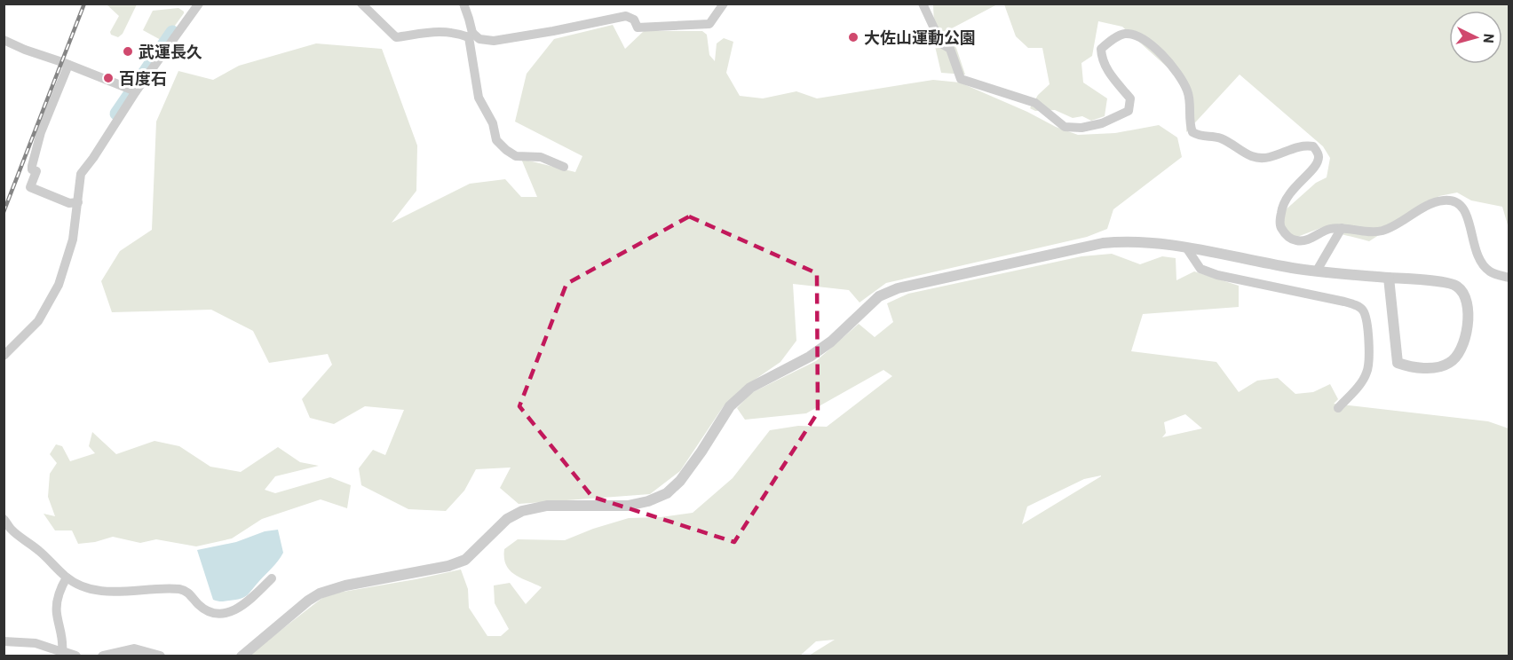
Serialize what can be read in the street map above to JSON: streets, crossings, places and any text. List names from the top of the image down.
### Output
{
  "places": ["大佐山運動公園", "武運長久", "百度石"],
  "north": "right"
}
